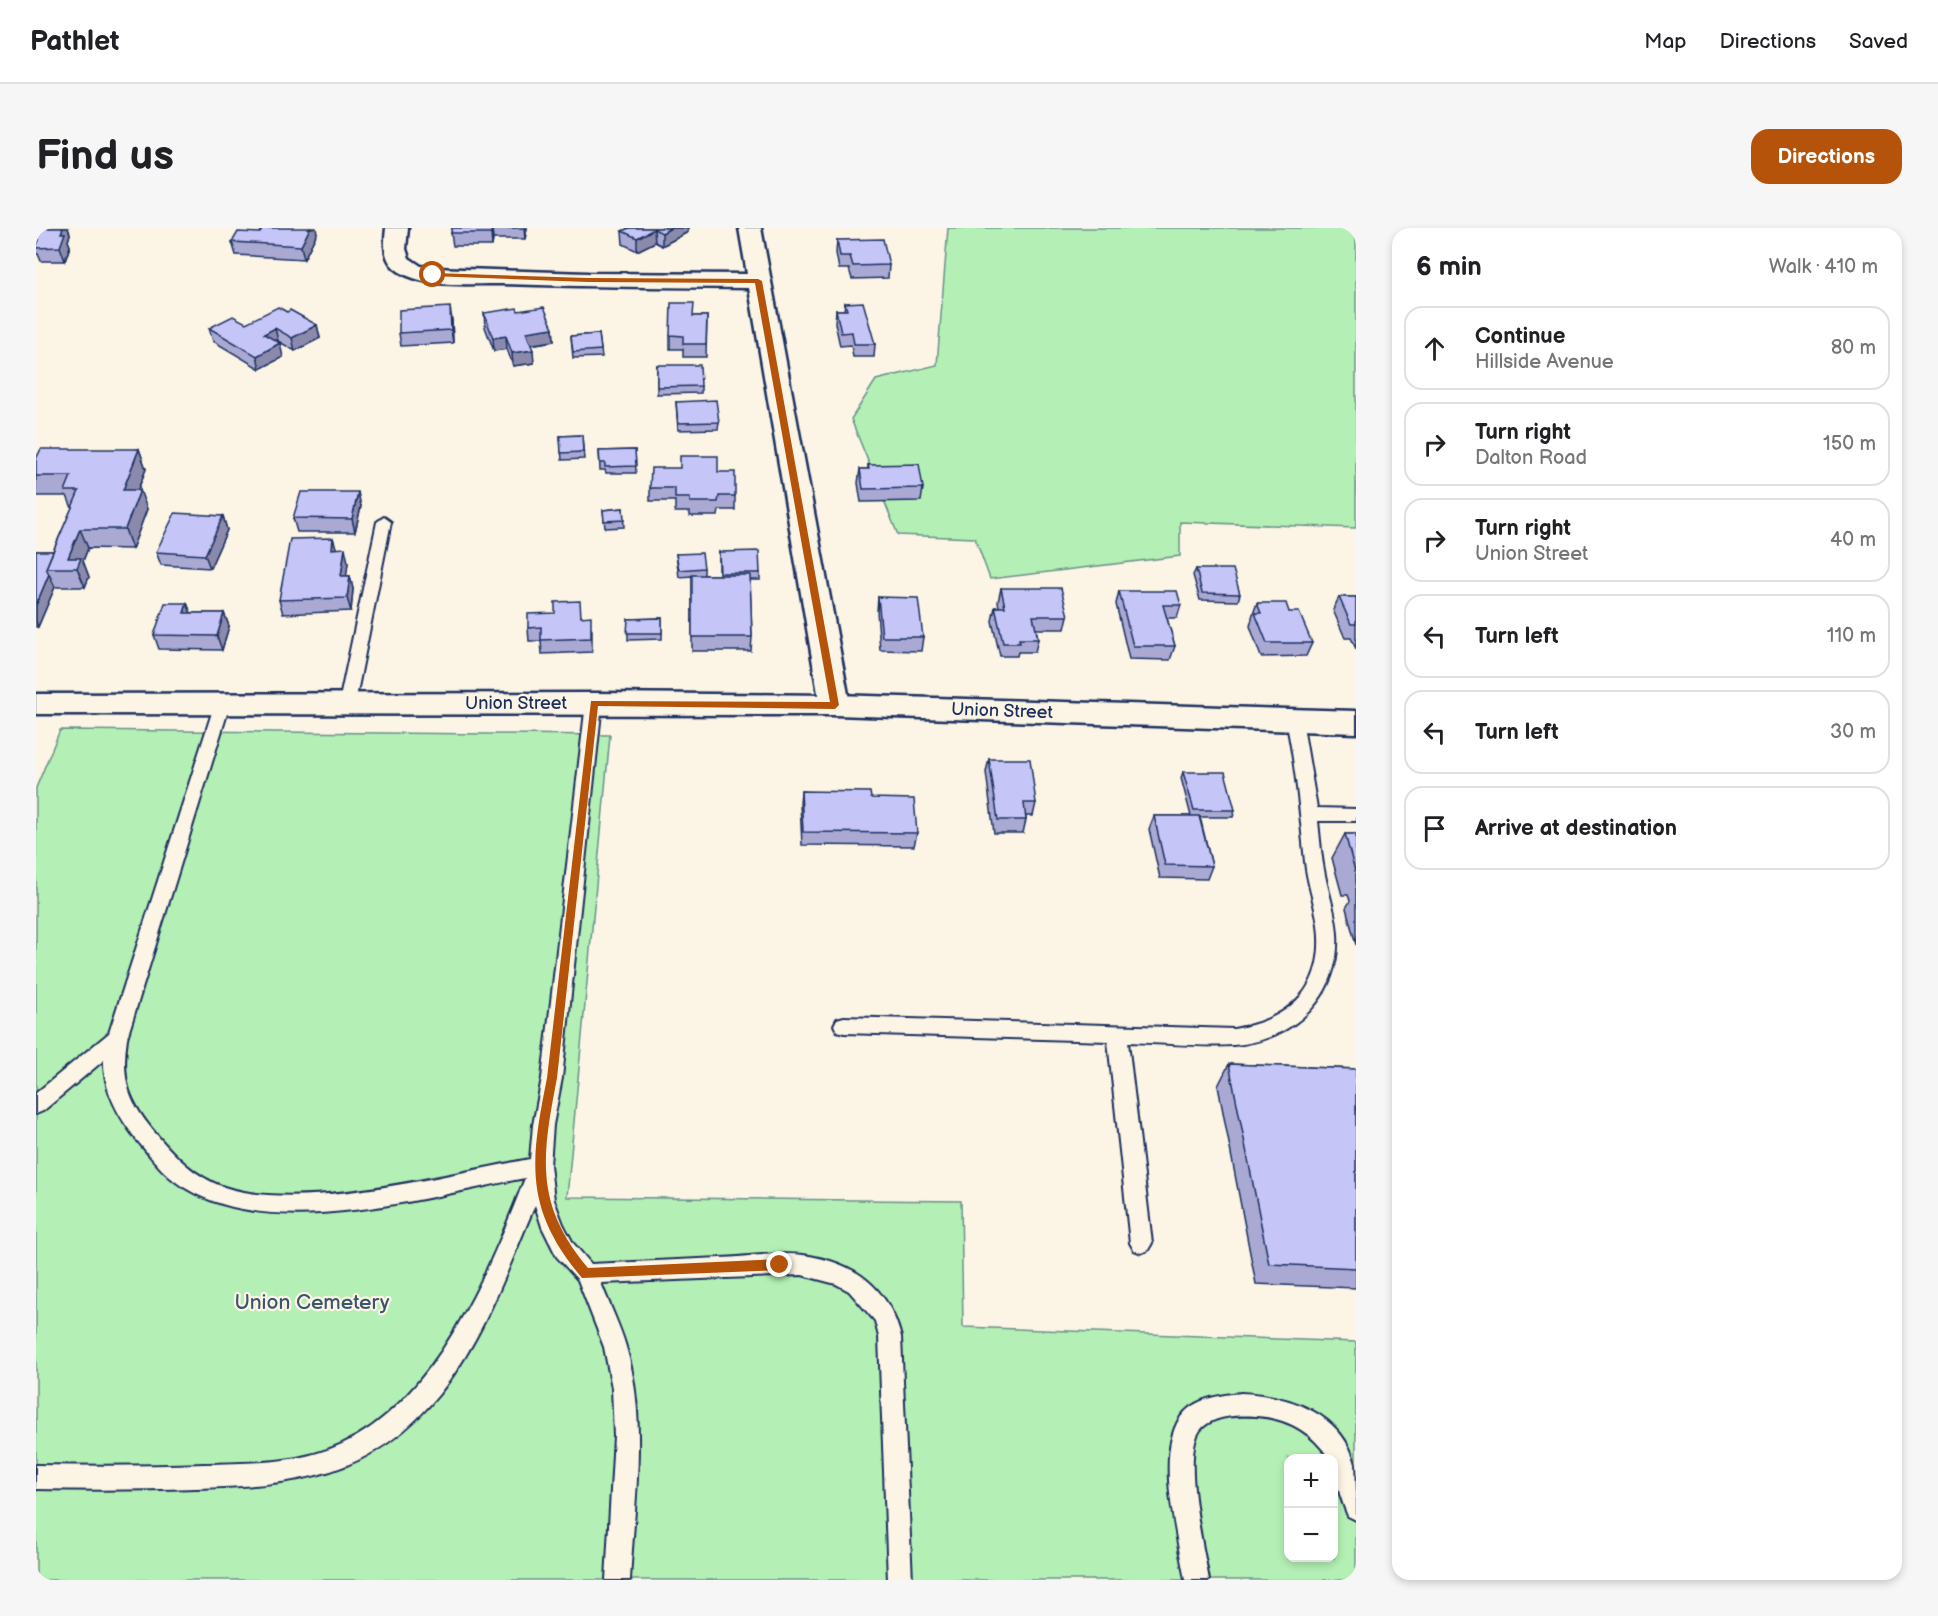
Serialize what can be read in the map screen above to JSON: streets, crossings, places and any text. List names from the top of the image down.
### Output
{
  "streets": {
    "street": ["Union Street"]
  },
  "parks": ["Union Cemetery"],
  "page": {
    "header": "Pathlet",
    "nav": ["Map", "Directions", "Saved"],
    "buttons": "Directions",
    "title": "Find us",
    "heading": ["6 min", "Walk · 410 m"],
    "list": [
      ["Continue", "Hillside Avenue", "80 m"],
      ["Turn right", "Dalton Road", "150 m"],
      ["Turn right", "Union Street", "40 m"],
      ["Turn left", "110 m"],
      ["Turn left", "30 m"],
      "Arrive at destination"
    ],
    "map_buttons": ["+", "−"]
  }
}
